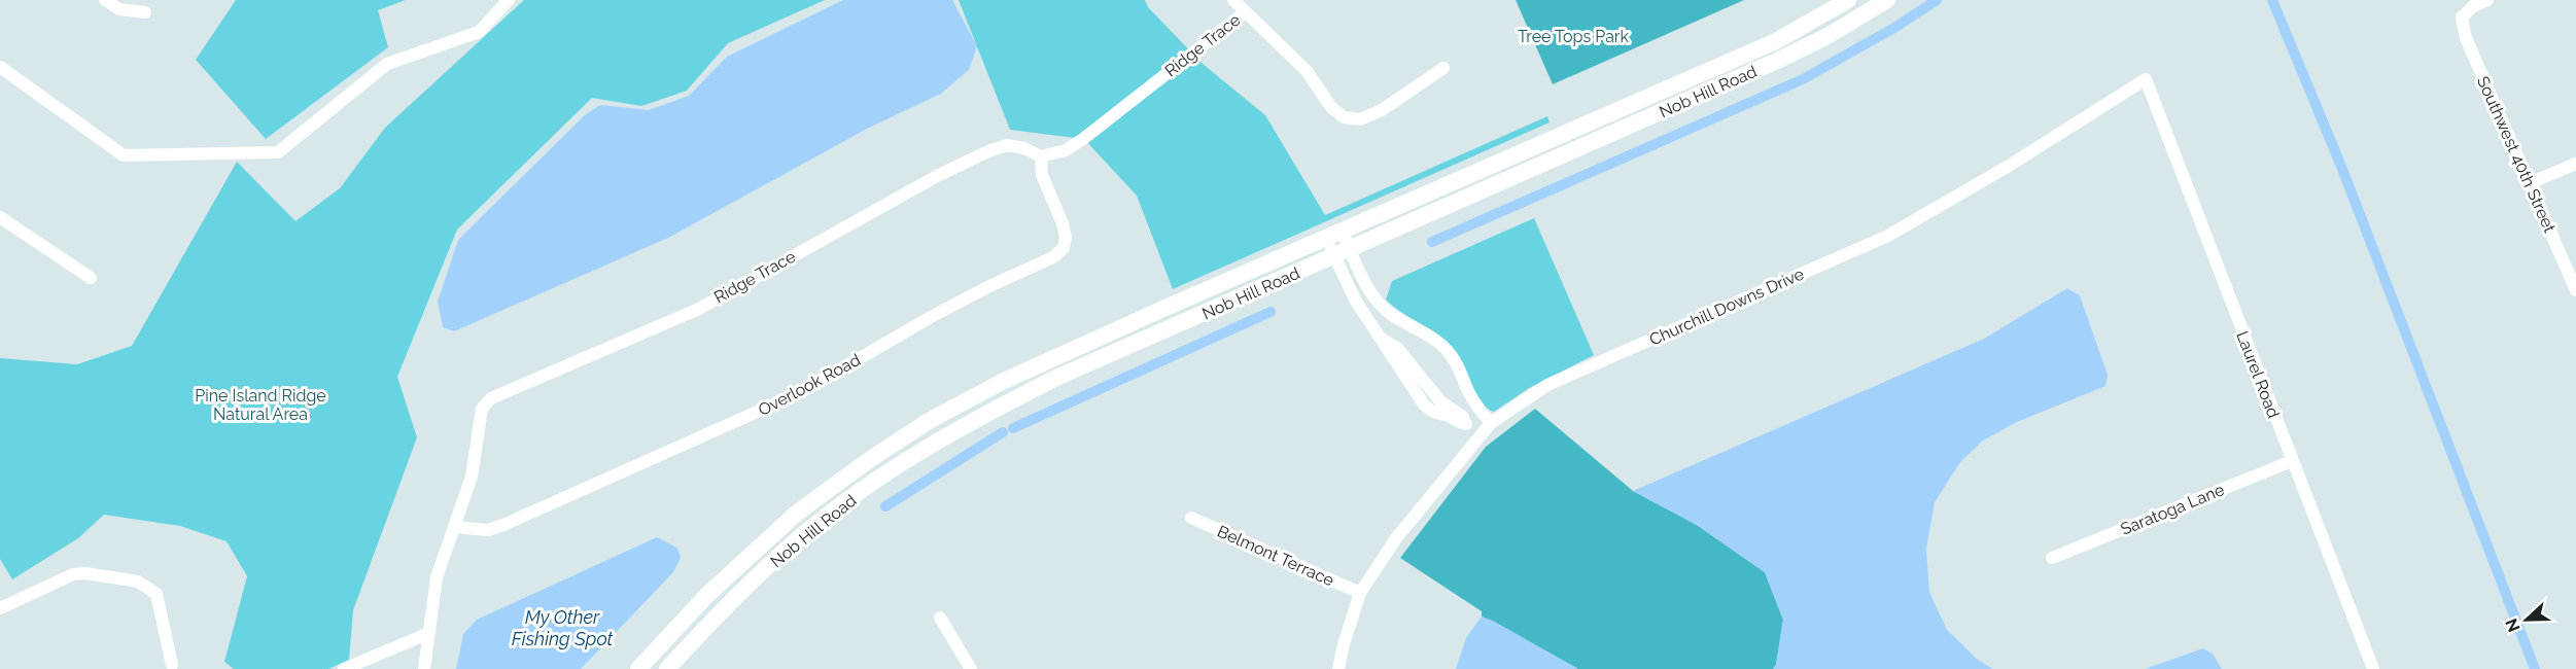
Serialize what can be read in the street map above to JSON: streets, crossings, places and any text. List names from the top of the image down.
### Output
{
  "streets": {
    "main road": ["Nob Hill Road"],
    "street": [
      "Ridge Trace",
      "Southwest 40th Street",
      "Churchill Downs Drive",
      "Laurel Road",
      "Overlook Road",
      "Saratoga Lane",
      "Belmont Terrace"
    ]
  },
  "crossings": [
    ["Ridge Trace", "Overlook Road"],
    ["Churchill Downs Drive", "Laurel Road"],
    ["Churchill Downs Drive", "Belmont Terrace"],
    ["Laurel Road", "Saratoga Lane"]
  ],
  "water": ["My Other Fishing Spot"],
  "parks": ["Tree Tops Park", "Pine Island Ridge Natural Area"],
  "north": "left"
}
